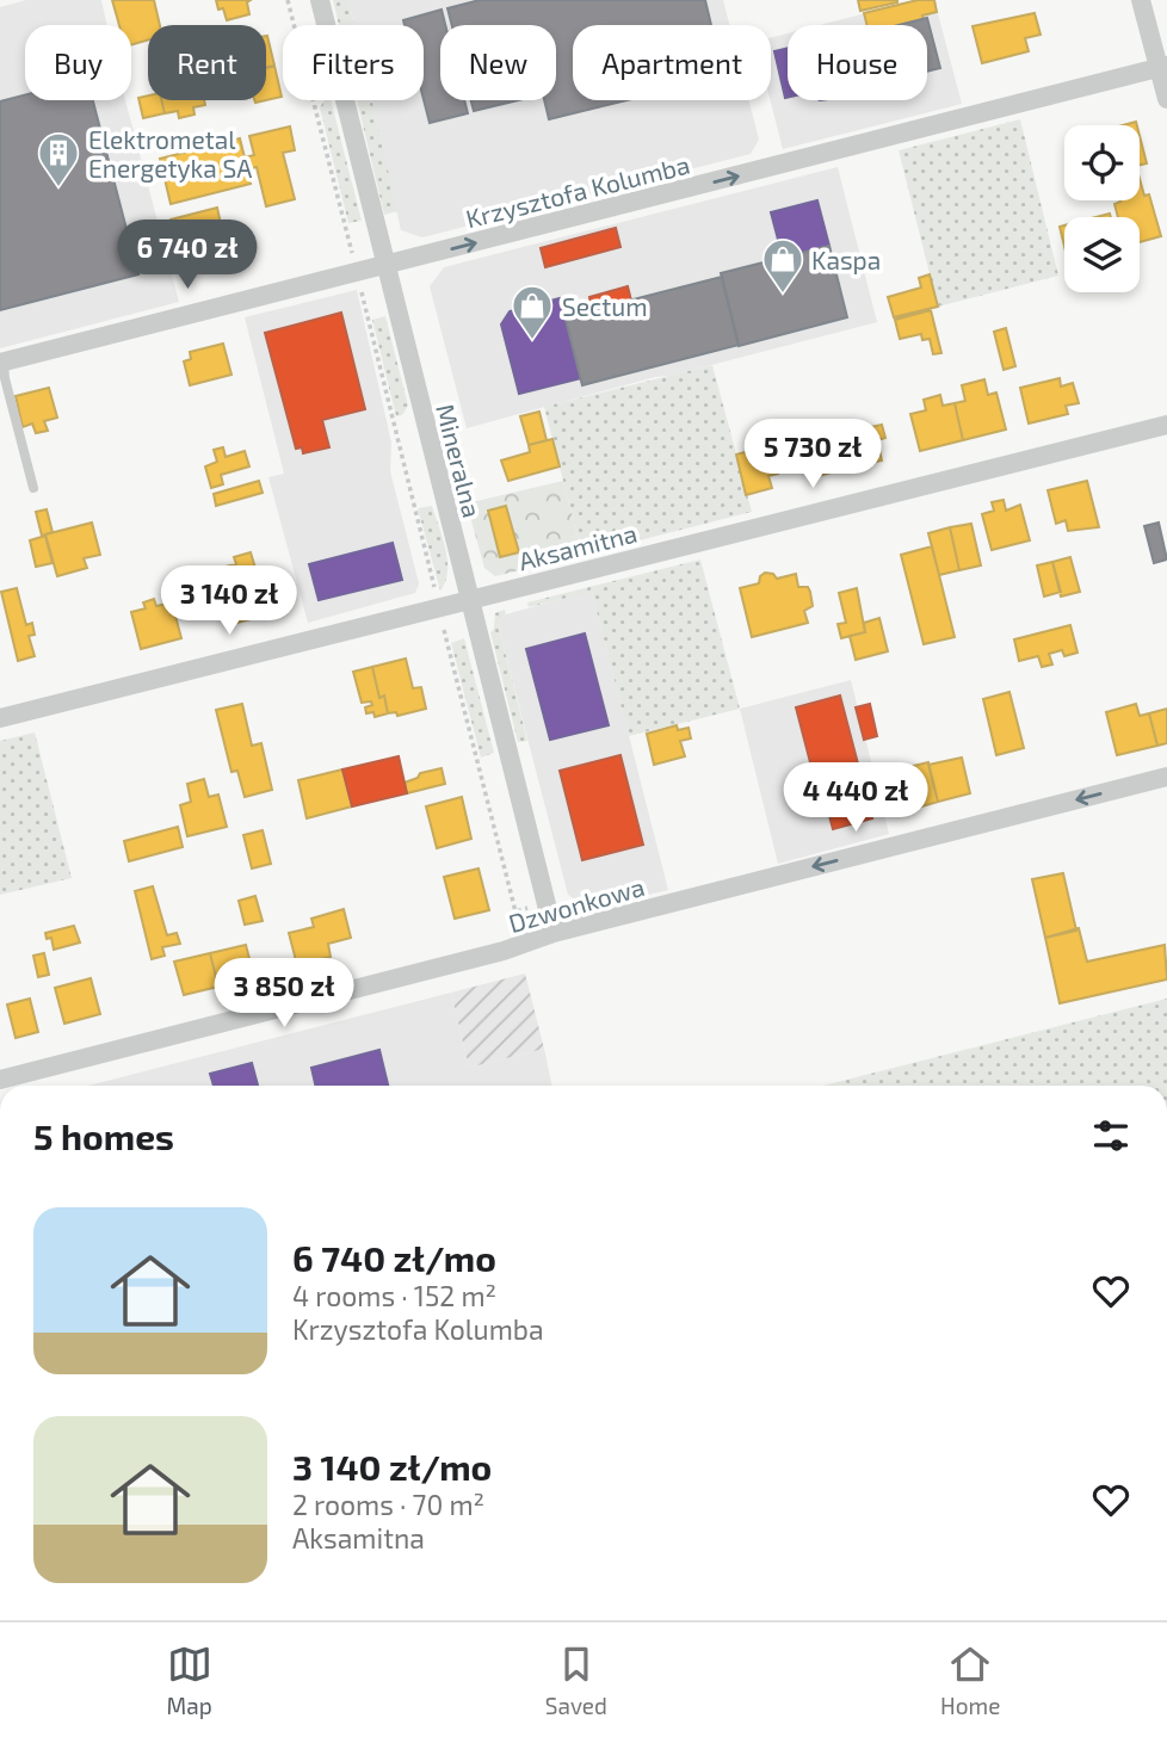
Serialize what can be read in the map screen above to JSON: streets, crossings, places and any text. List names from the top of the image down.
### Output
{
  "streets": {
    "street": [
      "Krzysztofa Kolumba",
      "Mineralna",
      "Aksamitna",
      "Dzwonkowa"
    ]
  },
  "crossings": [
    ["Krzysztofa Kolumba", "Mineralna"],
    ["Mineralna", "Aksamitna"],
    ["Mineralna", "Dzwonkowa"]
  ],
  "one_way": ["Krzysztofa Kolumba", "Dzwonkowa"],
  "places": {
    "building": ["Elektrometal Energetyka SA"],
    "shop": ["Kaspa", "Sectum"]
  },
  "page": {
    "chip": [
      "Buy",
      "Rent",
      "Filters",
      "New",
      "Apartment",
      "House"
    ],
    "price": [
      "6 740 zł",
      "5 730 zł",
      "3 140 zł",
      "4 440 zł",
      "3 850 zł"
    ],
    "heading": "5 homes",
    "list": [
      {
        "name": "6 740 zł/mo",
        "note": "4 rooms · 152 m² · Krzysztofa Kolumba"
      },
      {
        "name": "3 140 zł/mo",
        "note": "2 rooms · 70 m² · Aksamitna"
      }
    ],
    "tabs": ["Map", "Saved", "Home"]
  }
}
